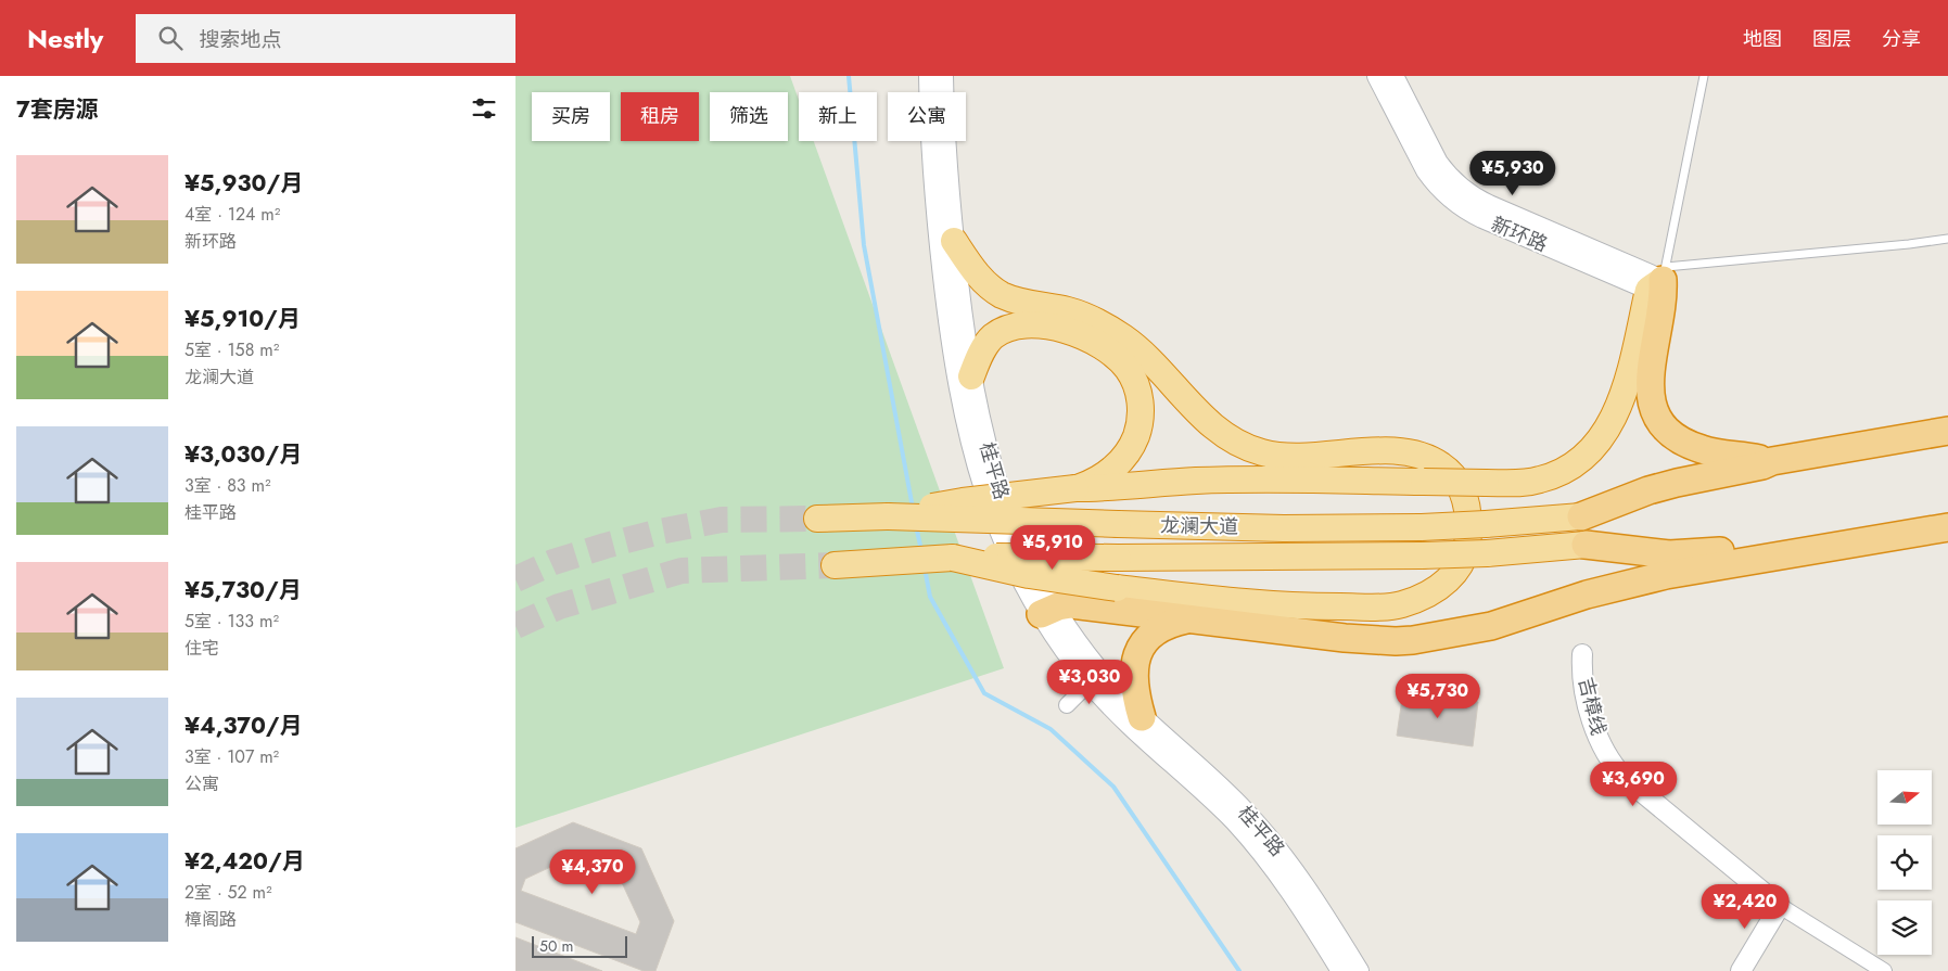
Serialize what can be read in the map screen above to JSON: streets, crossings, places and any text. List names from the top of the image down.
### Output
{
  "streets": {
    "highway": ["龙澜大道"],
    "street": ["新环路", "桂平路", "吉樟线"]
  },
  "scale_bar": "50 m",
  "north": "right",
  "page": {
    "header": "Nestly",
    "search": "搜索地点",
    "nav": ["地图", "图层", "分享"],
    "heading": "7套房源",
    "chip": [
      "买房",
      "租房",
      "筛选",
      "新上",
      "公寓"
    ],
    "list": [
      {
        "name": "¥5,930/月",
        "note": "4室 · 124 m² · 新环路"
      },
      {
        "name": "¥5,910/月",
        "note": "5室 · 158 m² · 龙澜大道"
      },
      {
        "name": "¥3,030/月",
        "note": "3室 · 83 m² · 桂平路"
      },
      {
        "name": "¥5,730/月",
        "note": "5室 · 133 m² · 住宅"
      },
      {
        "name": "¥4,370/月",
        "note": "3室 · 107 m² · 公寓"
      },
      {
        "name": "¥2,420/月",
        "note": "2室 · 52 m² · 樟阁路"
      }
    ],
    "price": [
      "¥5,930",
      "¥5,910",
      "¥3,030",
      "¥5,730",
      "¥3,690",
      "¥4,370",
      "¥2,420"
    ],
    "scale": "50 m"
  }
}
